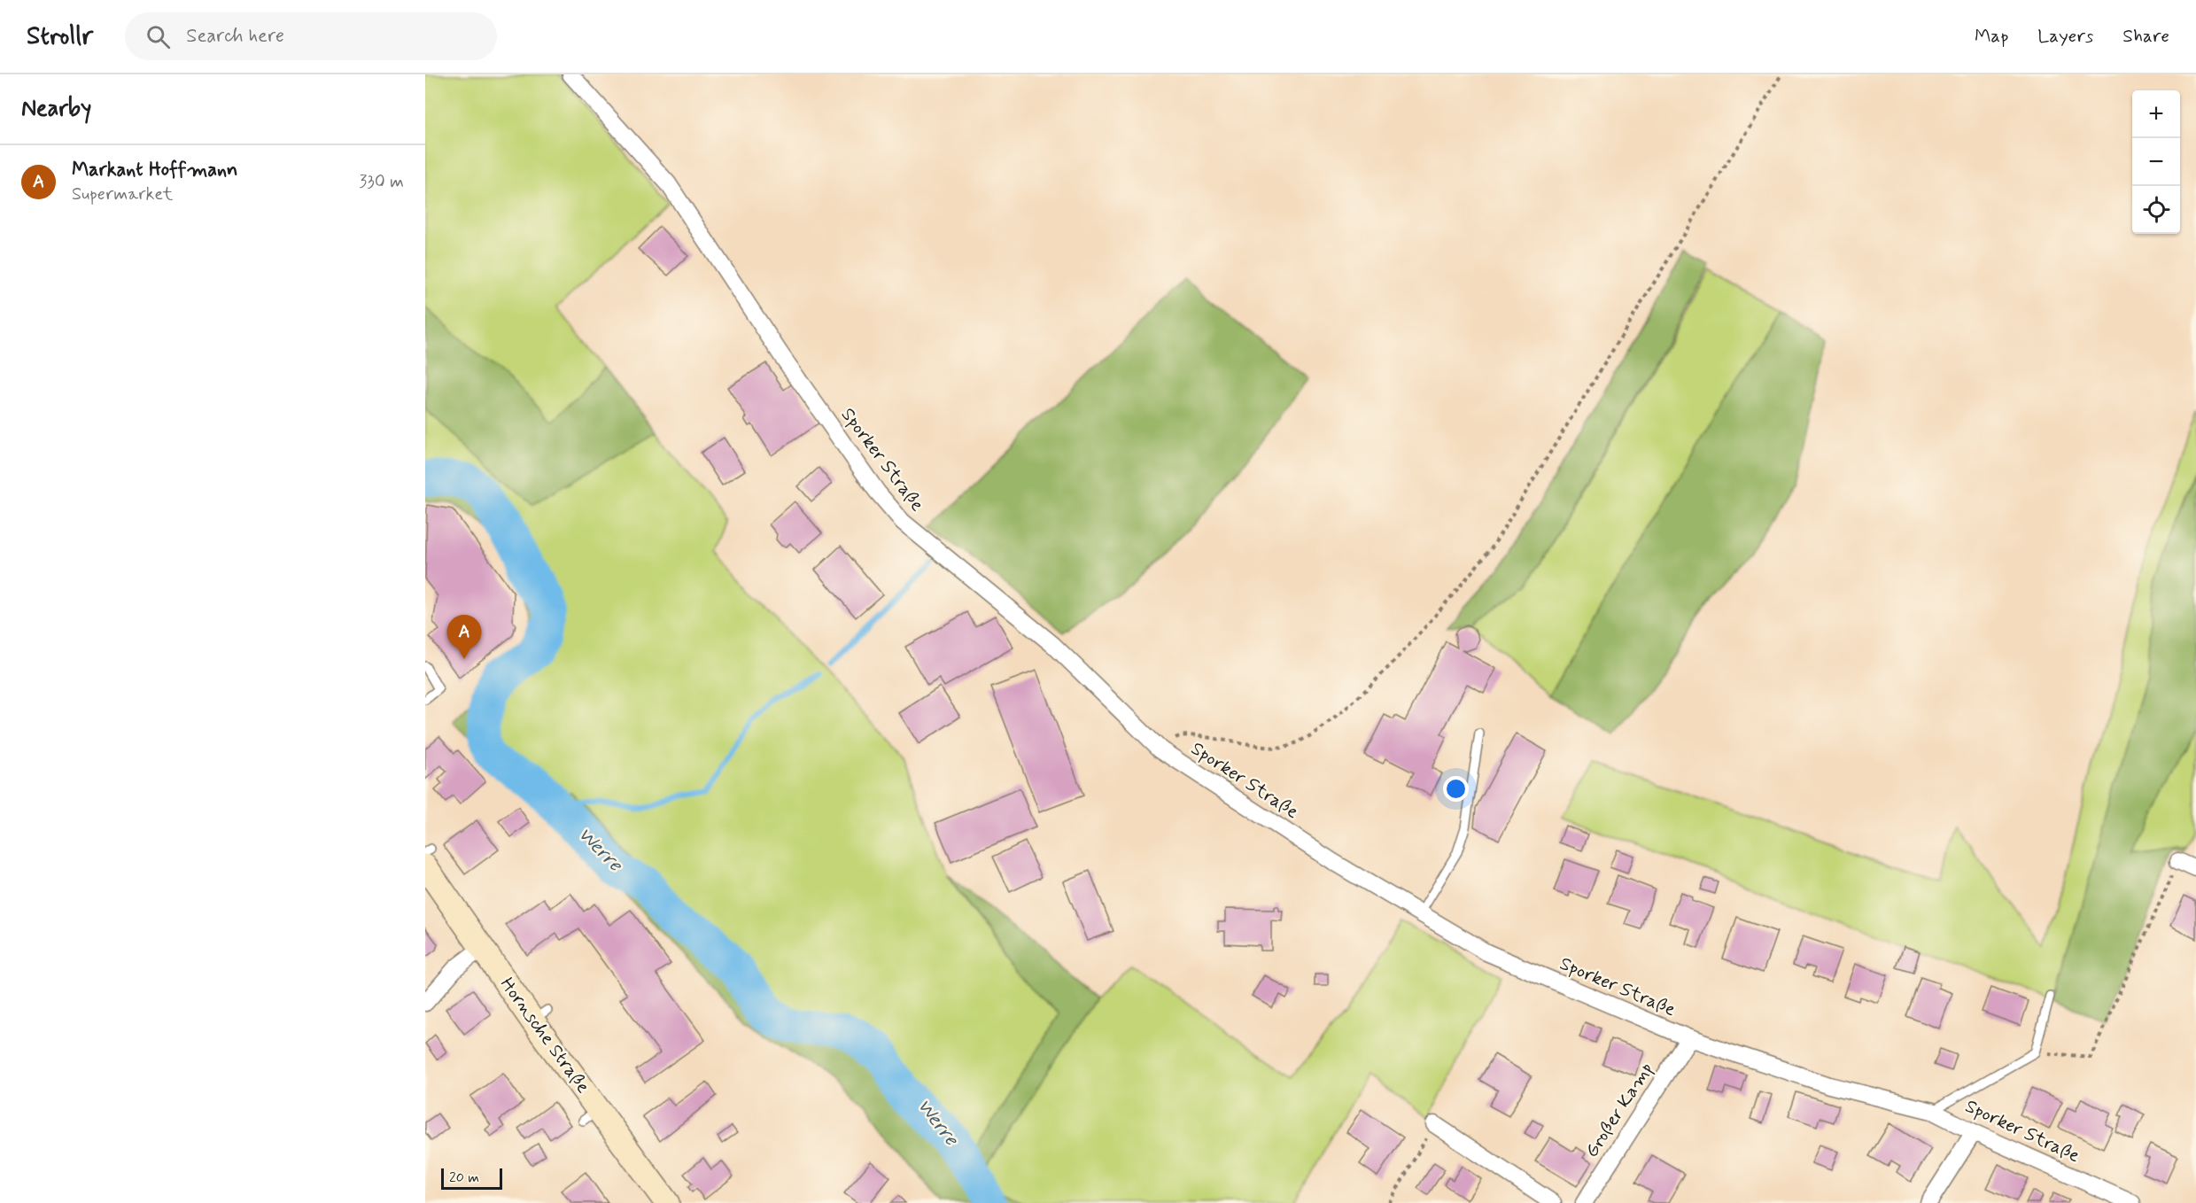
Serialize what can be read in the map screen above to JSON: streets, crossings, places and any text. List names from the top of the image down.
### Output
{
  "streets": {
    "main road": ["Hornsche Straße"],
    "street": ["Sporker Straße", "Großer Kamp"]
  },
  "crossings": [
    ["Sporker Straße", "Großer Kamp"]
  ],
  "water": ["Werre"],
  "scale_bar": "20 m",
  "page": {
    "header": "Strollr",
    "search": "Search here",
    "nav": ["Map", "Layers", "Share"],
    "heading": "Nearby",
    "map_buttons": ["+", "−"],
    "list": [
      {
        "mark": "A",
        "name": "Markant Hoffmann",
        "note": "Supermarket",
        "value": "330 m"
      }
    ],
    "pins": "A",
    "scale": "20 m"
  }
}
